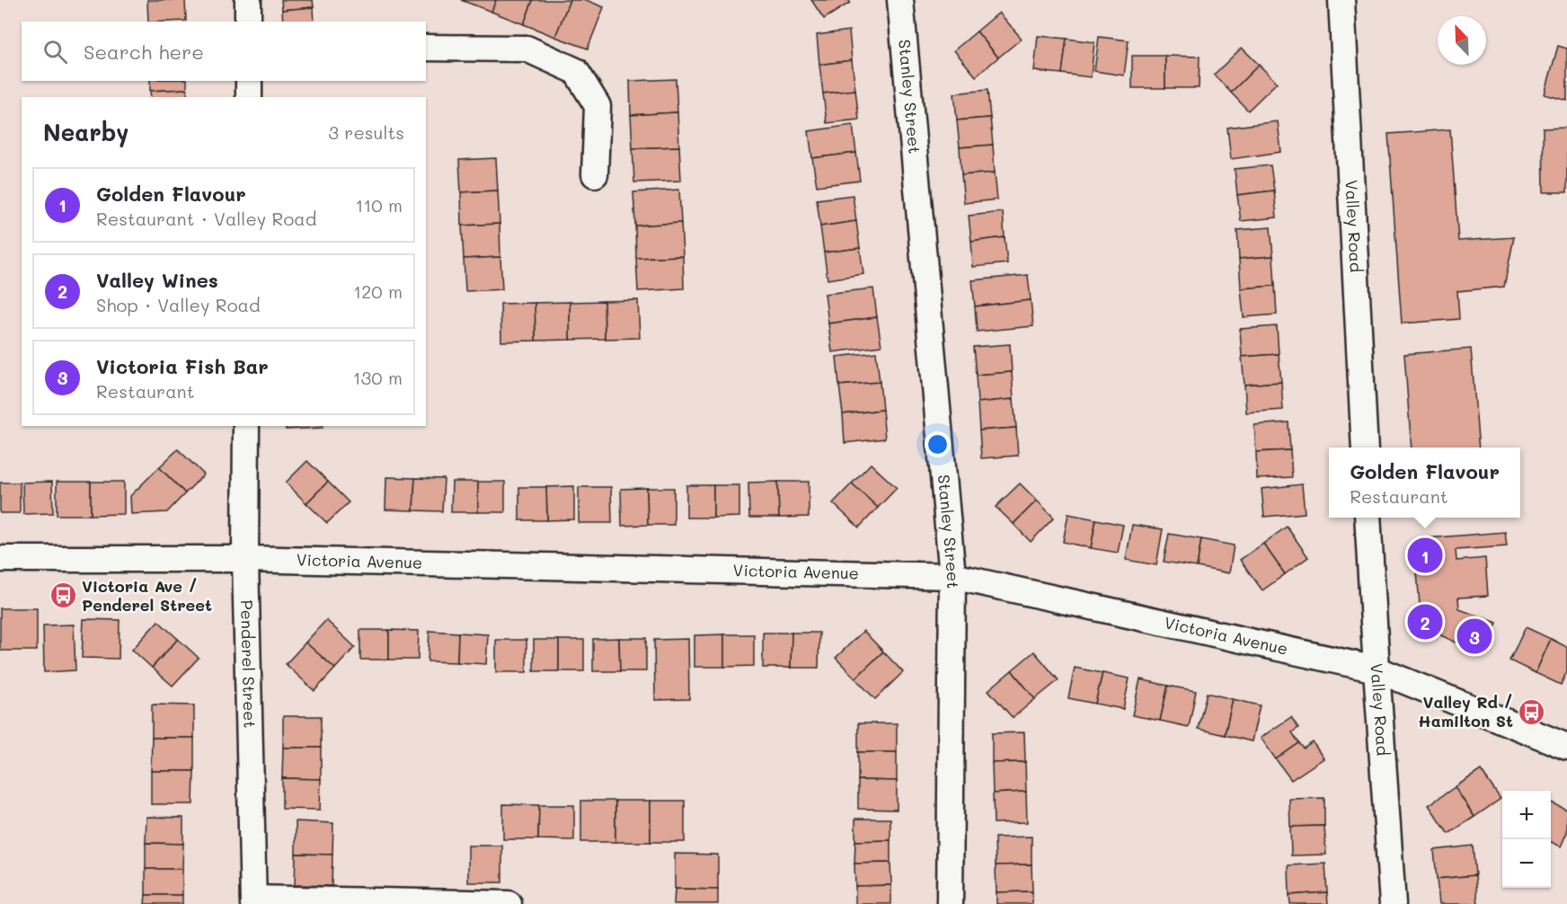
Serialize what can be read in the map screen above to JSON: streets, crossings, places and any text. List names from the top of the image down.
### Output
{
  "streets": {
    "street": [
      "Stanley Street",
      "Valley Road",
      "Victoria Avenue",
      "Penderel Street"
    ]
  },
  "crossings": [
    ["Stanley Street", "Victoria Avenue"],
    ["Valley Road", "Victoria Avenue"],
    ["Victoria Avenue", "Penderel Street"]
  ],
  "places": {
    "bus stop": ["Victoria Ave / Penderel Street", "Valley Rd / Hamilton St"]
  },
  "north": "top left",
  "page": {
    "search": "Search here",
    "heading": ["Nearby", "3 results"],
    "list": [
      {
        "mark": "1",
        "name": "Golden Flavour",
        "note": "Restaurant · Valley Road",
        "value": "110 m"
      },
      {
        "mark": "2",
        "name": "Valley Wines",
        "note": "Shop · Valley Road",
        "value": "120 m"
      },
      {
        "mark": "3",
        "name": "Victoria Fish Bar",
        "note": "Restaurant",
        "value": "130 m"
      }
    ],
    "popup": ["Golden Flavour", "Restaurant"],
    "pins": ["1", "2", "3"],
    "map_buttons": ["+", "−"]
  }
}
